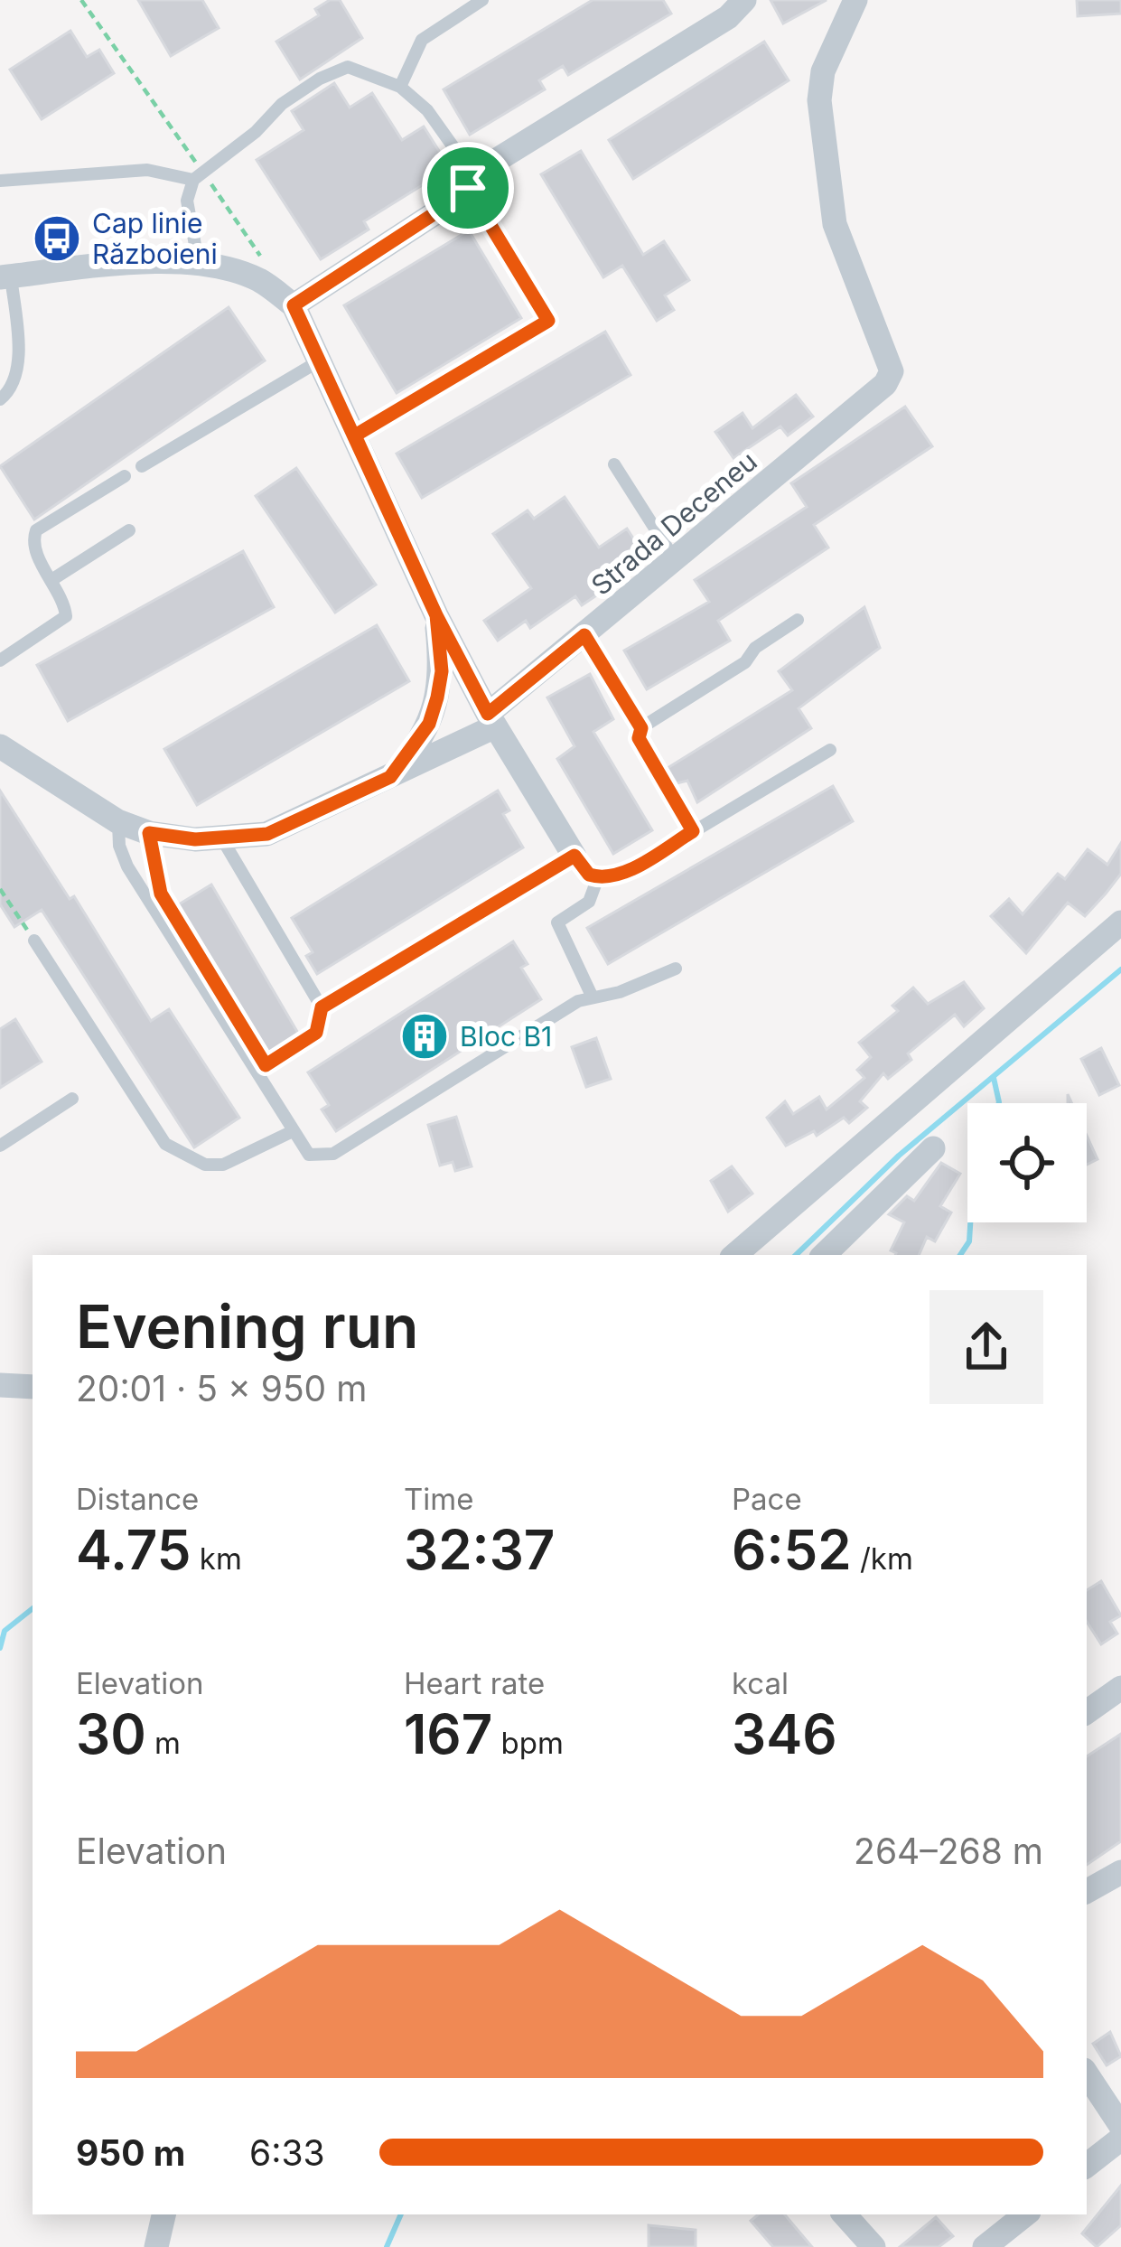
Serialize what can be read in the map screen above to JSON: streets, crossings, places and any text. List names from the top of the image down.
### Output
{
  "streets": {
    "street": ["Strada Deceneu"]
  },
  "places": {
    "bus stop": ["Cap linie Războieni"],
    "building": ["Bloc B1"]
  },
  "page": {
    "heading": ["Evening run", "20:01 · 5 × 950 m"],
    "stats": [
      ["Distance", "4.75 km"],
      ["Time", "32:37"],
      ["Pace", "6:52 /km"],
      ["Elevation", "30 m"],
      ["Heart rate", "167 bpm"],
      ["kcal", "346"]
    ],
    "chart": ["Elevation", "264–268 m"],
    "list": [
      {
        "name": "950 m",
        "note": "6:33"
      }
    ]
  }
}
